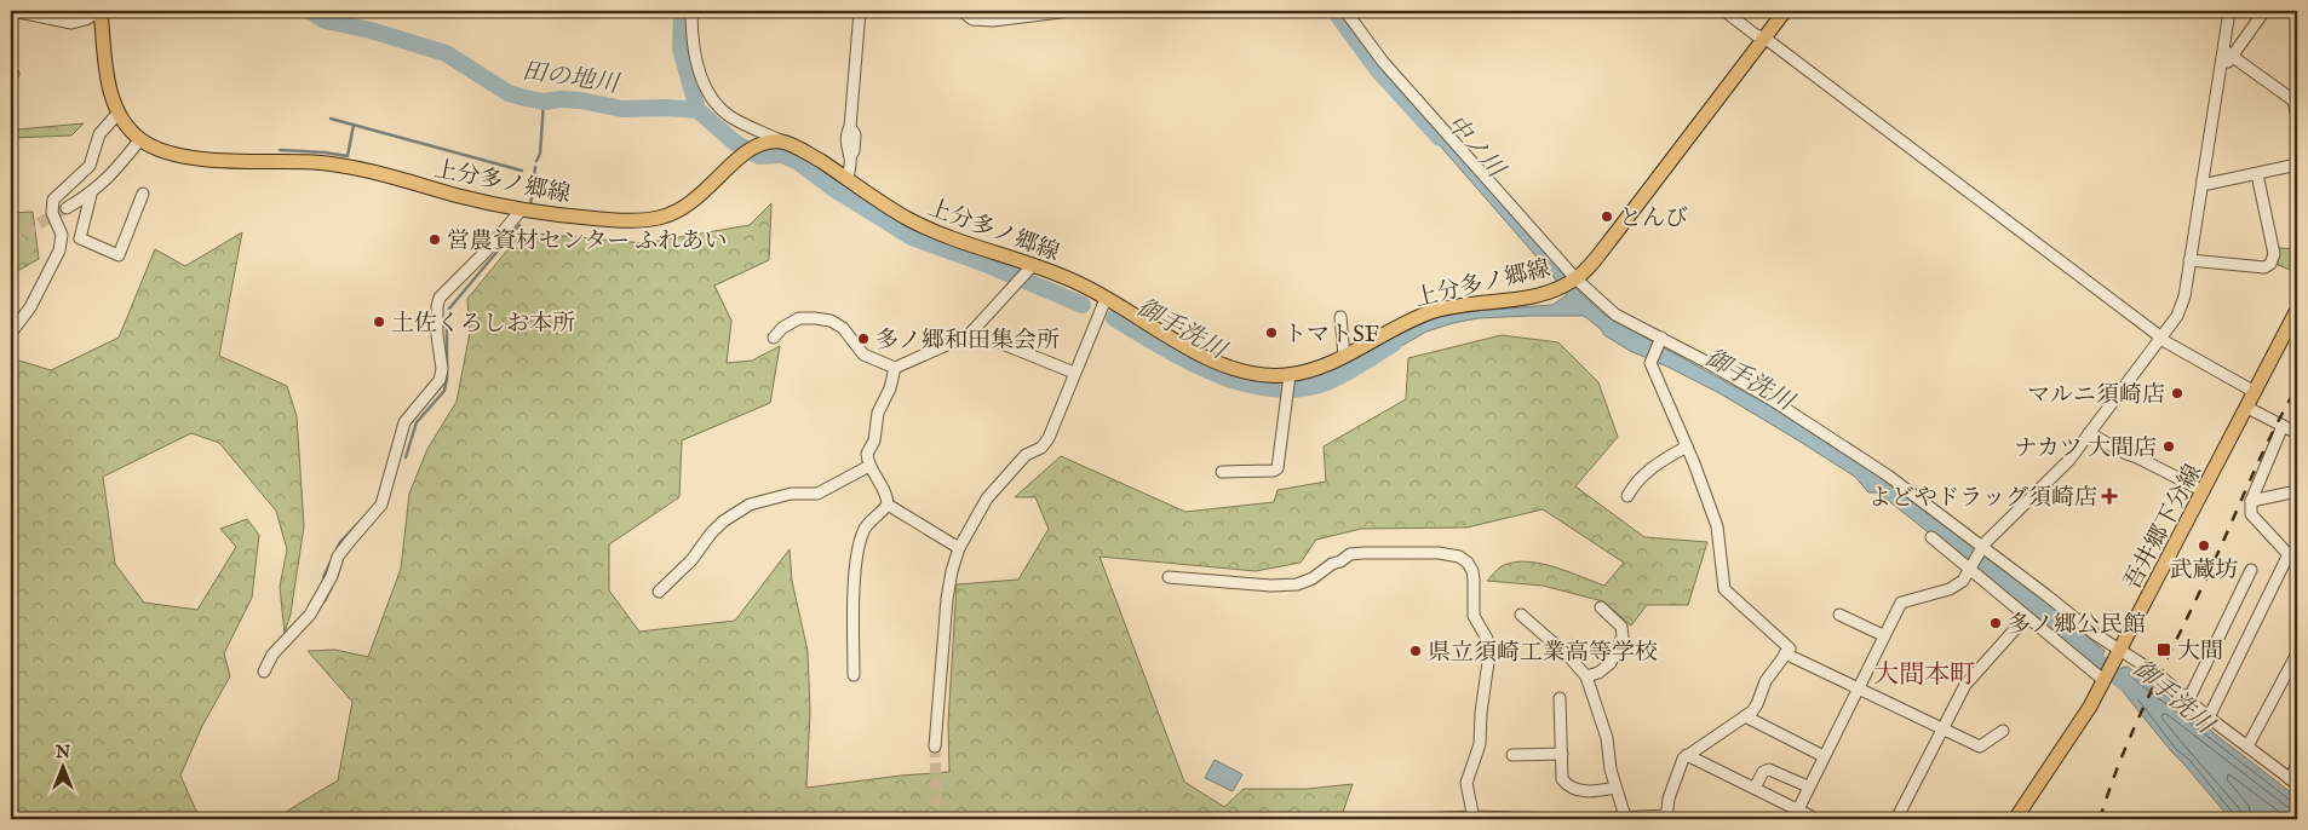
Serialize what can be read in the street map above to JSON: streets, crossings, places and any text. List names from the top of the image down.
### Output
{
  "streets": {
    "main road": ["上分多ノ郷線", "吾井郷下分線"]
  },
  "districts": ["大間本町"],
  "water": ["田の地川", "中ノ川", "御手洗川"],
  "places": {
    "other": [
      "とんび",
      "営農資材センター ふれあい",
      "土佐くろしお本所",
      "トマトSF",
      "多ノ郷和田集会所",
      "マルニ須崎店",
      "ナカツ 大間店",
      "武蔵坊",
      "多ノ郷公民館",
      "県立須崎工業高等学校"
    ],
    "health": ["よどやドラッグ須崎店"],
    "transit": ["大間"]
  },
  "north": "top"
}
